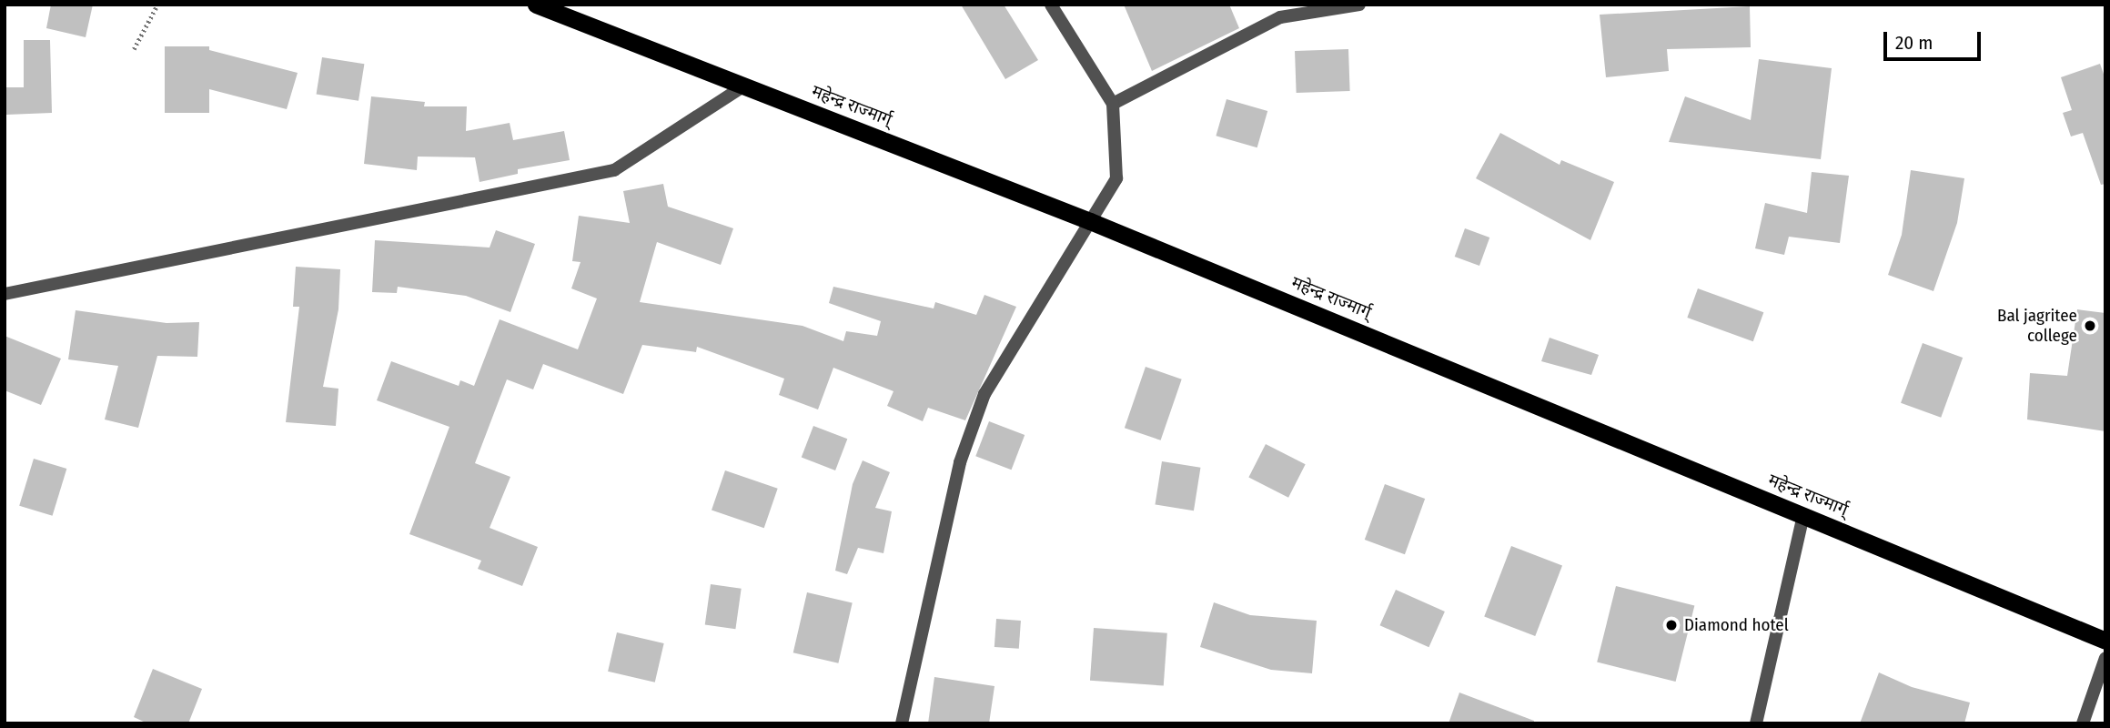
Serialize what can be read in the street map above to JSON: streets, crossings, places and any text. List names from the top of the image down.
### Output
{
  "streets": {
    "highway": ["महेन्द्र राज्मार्ग्"]
  },
  "places": ["Bal jagritee college", "Diamond hotel"],
  "scale_bar": "20 m"
}
